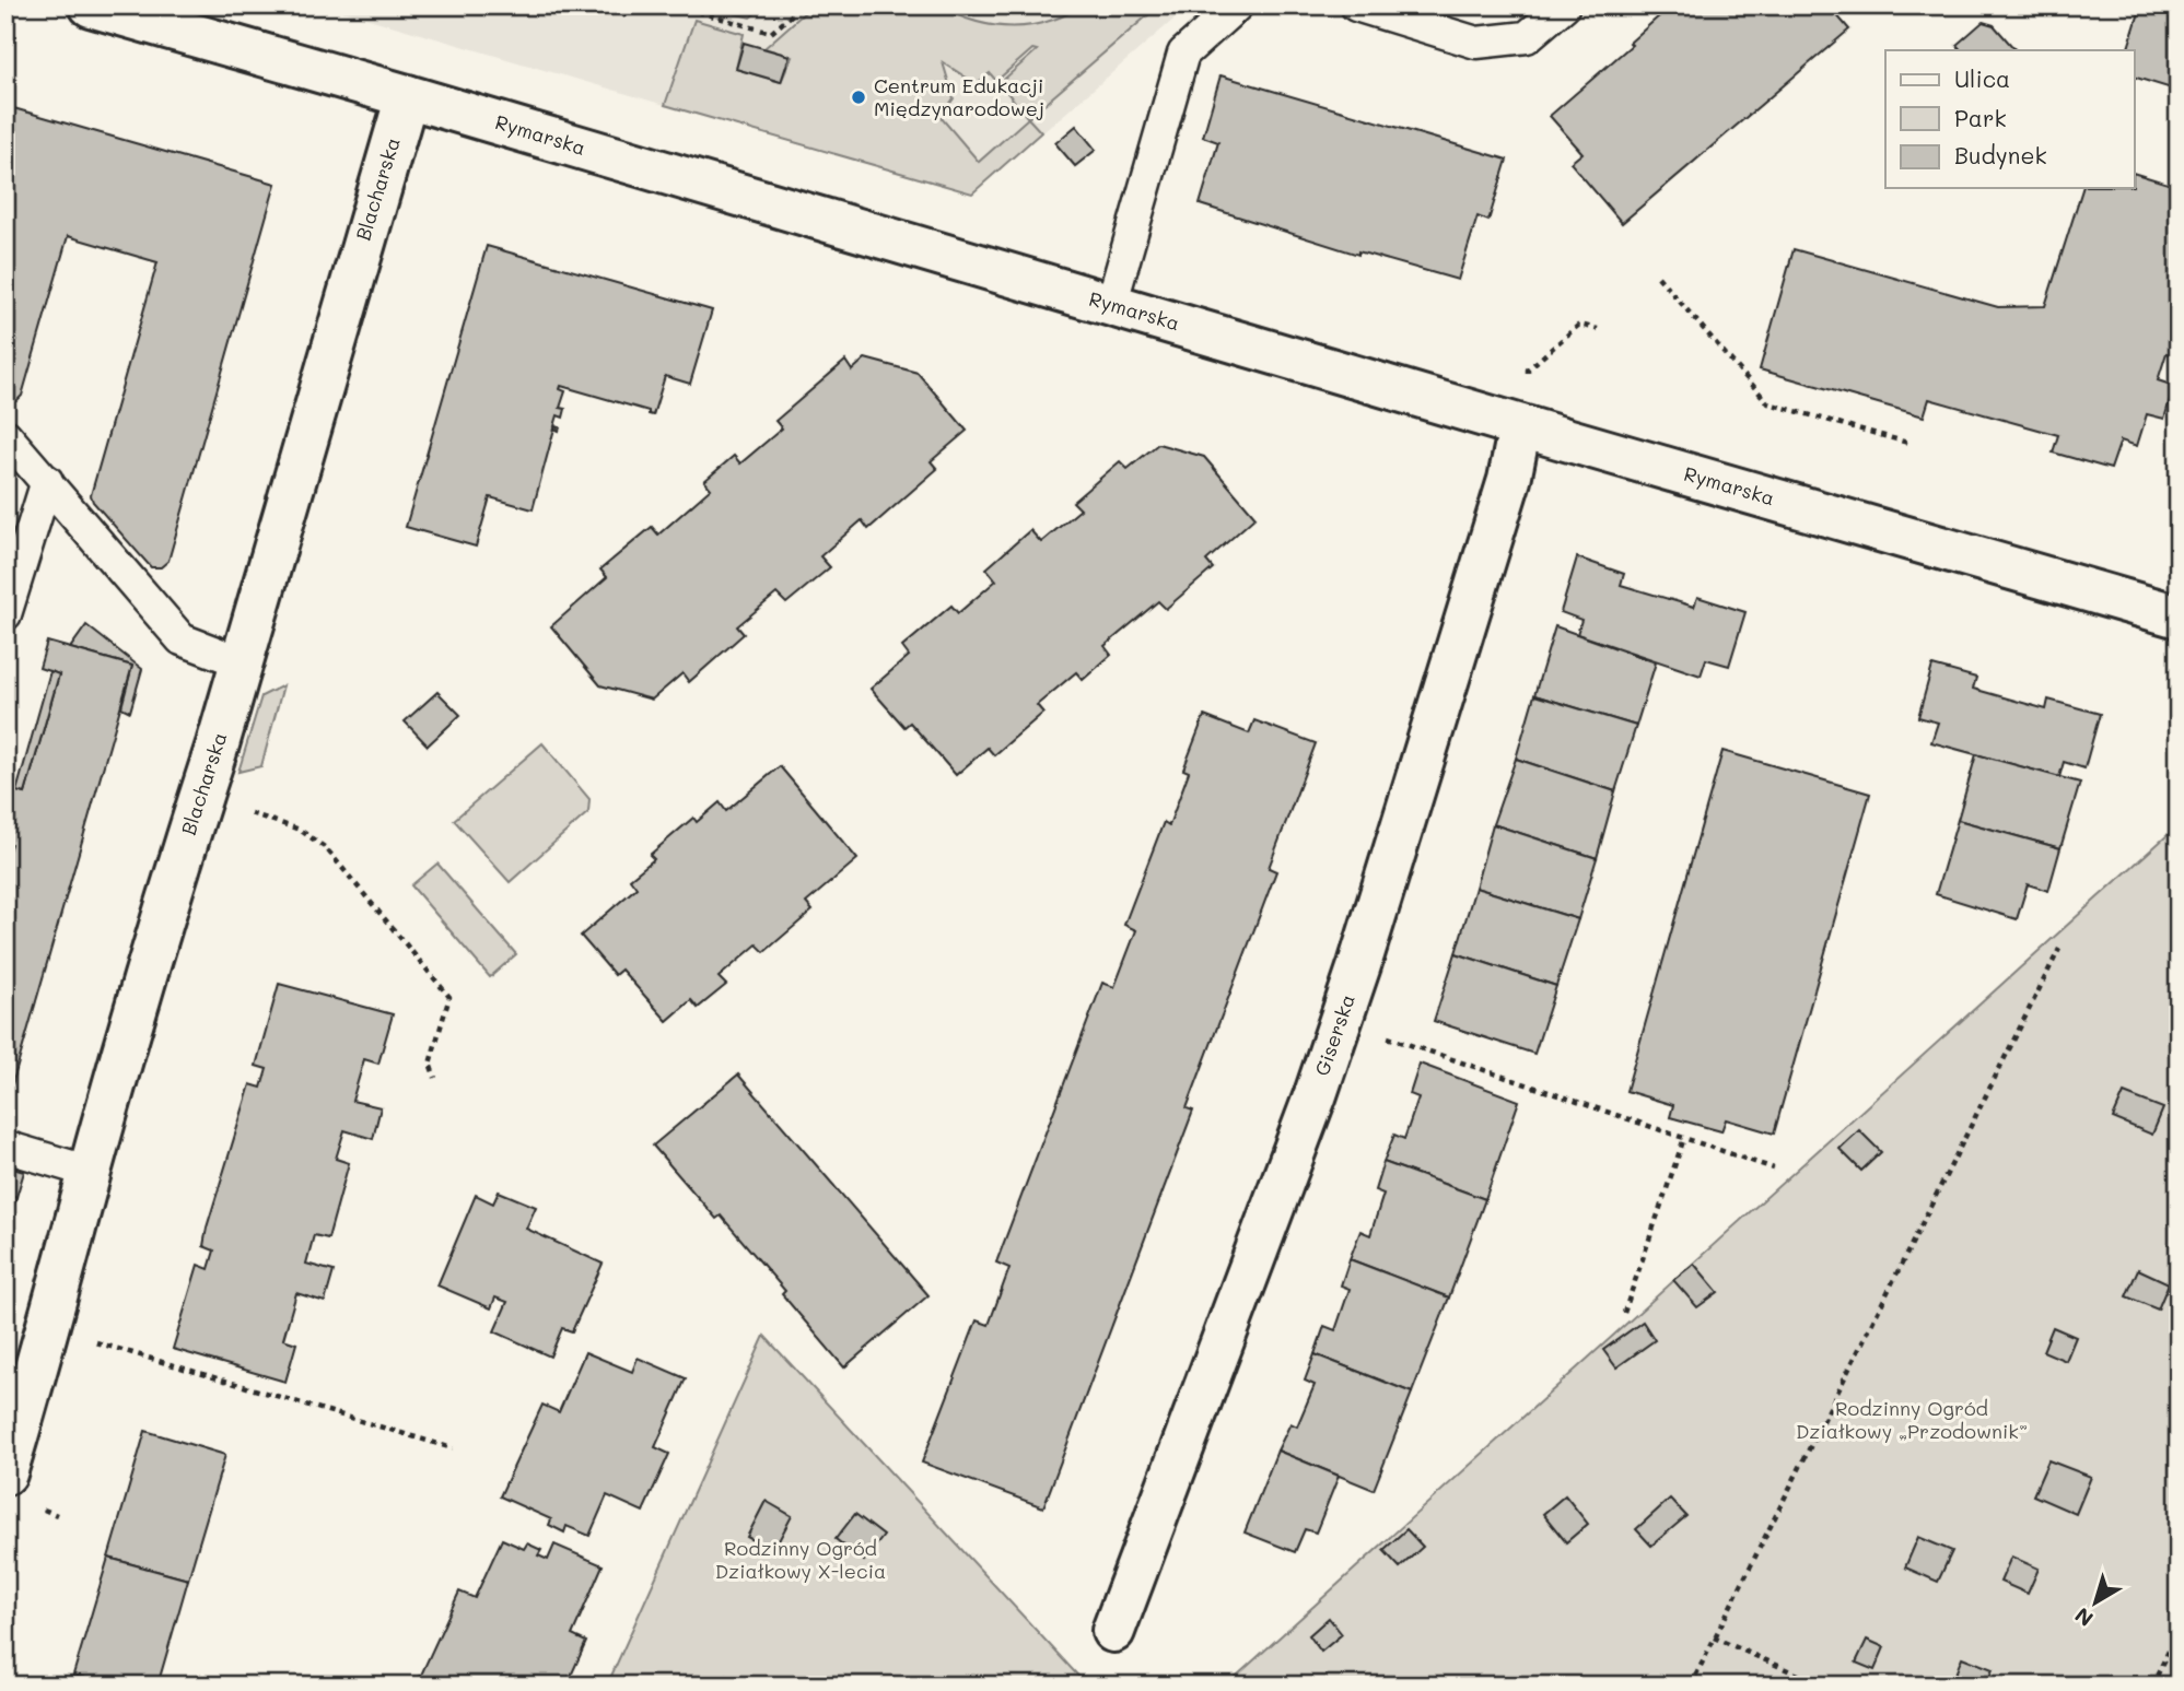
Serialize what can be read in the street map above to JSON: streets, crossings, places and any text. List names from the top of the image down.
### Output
{
  "streets": {
    "street": ["Rymarska", "Blacharska", "Giserska"]
  },
  "crossings": [
    ["Rymarska", "Blacharska"],
    ["Rymarska", "Giserska"]
  ],
  "parks": ["Rodzinny Ogród Działkowy „Przodownik”", "Rodzinny Ogród Działkowy X-lecia"],
  "places": ["Centrum Edukacji Międzynarodowej"],
  "legend": ["Ulica", "Park", "Budynek"],
  "north": "bottom left"
}
